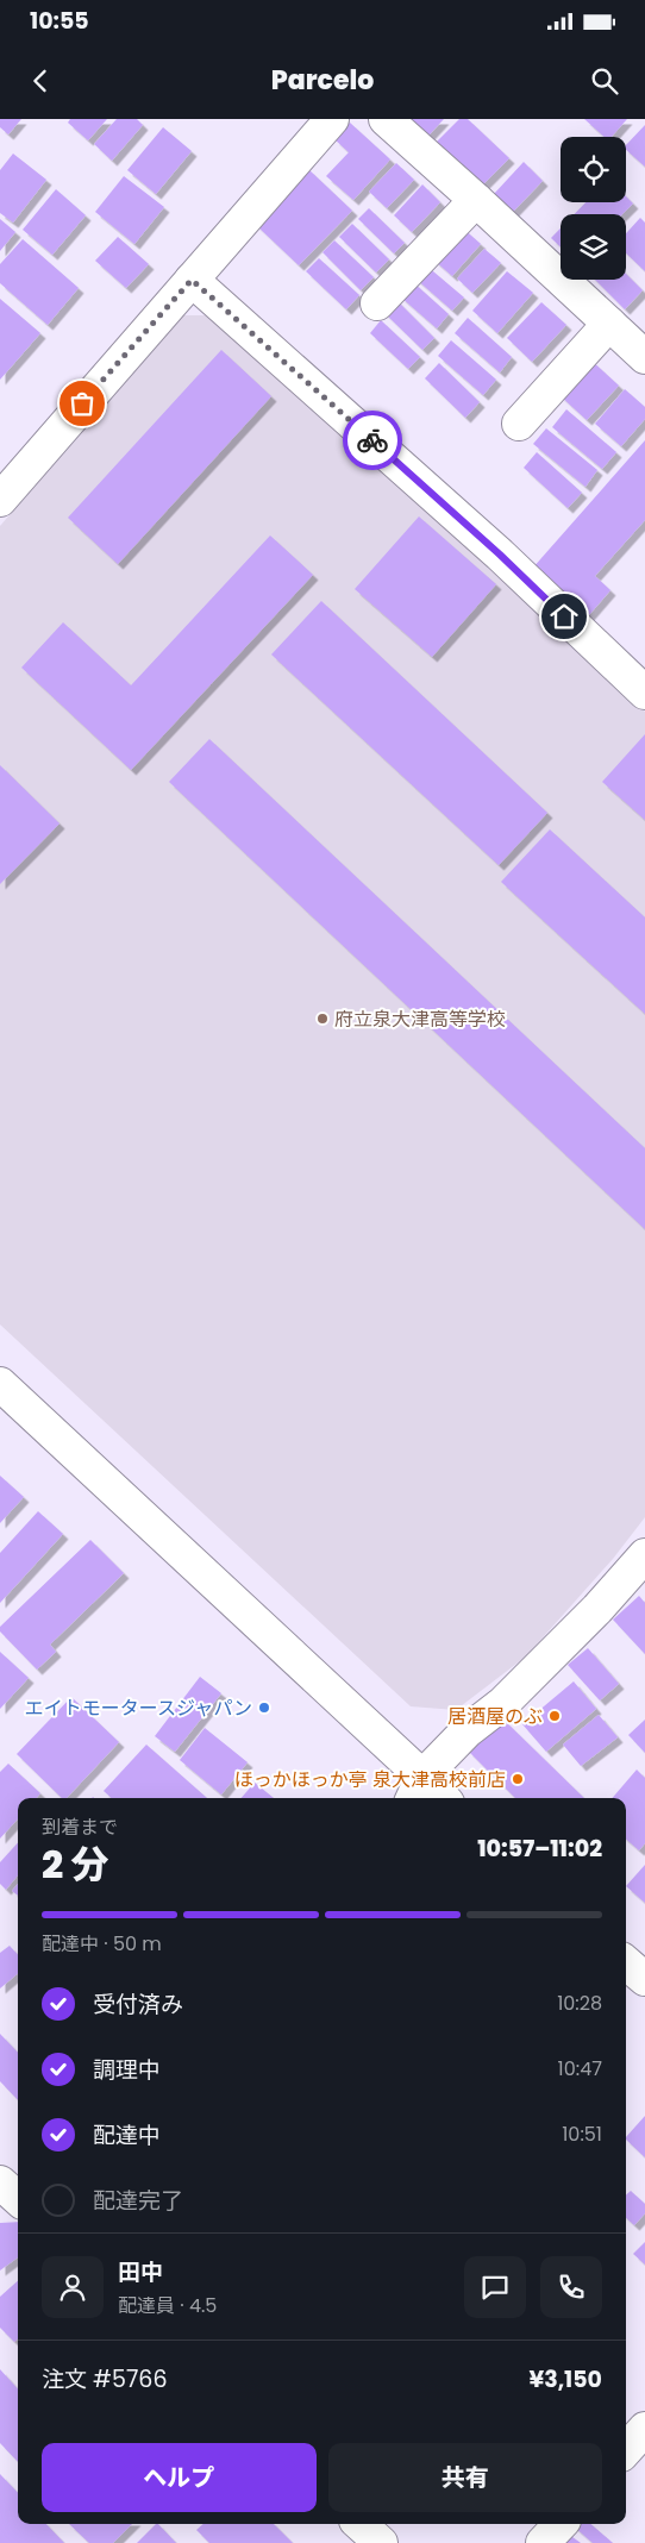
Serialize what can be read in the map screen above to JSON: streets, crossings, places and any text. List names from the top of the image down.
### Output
{
  "places": [
    "府立泉大津高等学校",
    "エイトモータースジャパン",
    "居酒屋のぶ",
    "ほっかほっか亭 泉大津高校前店"
  ],
  "page": {
    "status": "10:55",
    "header": "Parcelo",
    "heading": ["2 分", "到着まで", "10:57–11:02"],
    "panel": [
      "田中",
      "配達員 · 4.5",
      "注文 #5766",
      "¥3,150"
    ],
    "bar": "配達中 · 50 m",
    "list": [
      ["受付済み", "10:28"],
      ["調理中", "10:47"],
      ["配達中", "10:51"],
      "配達完了"
    ],
    "buttons": ["ヘルプ", "共有"]
  }
}
